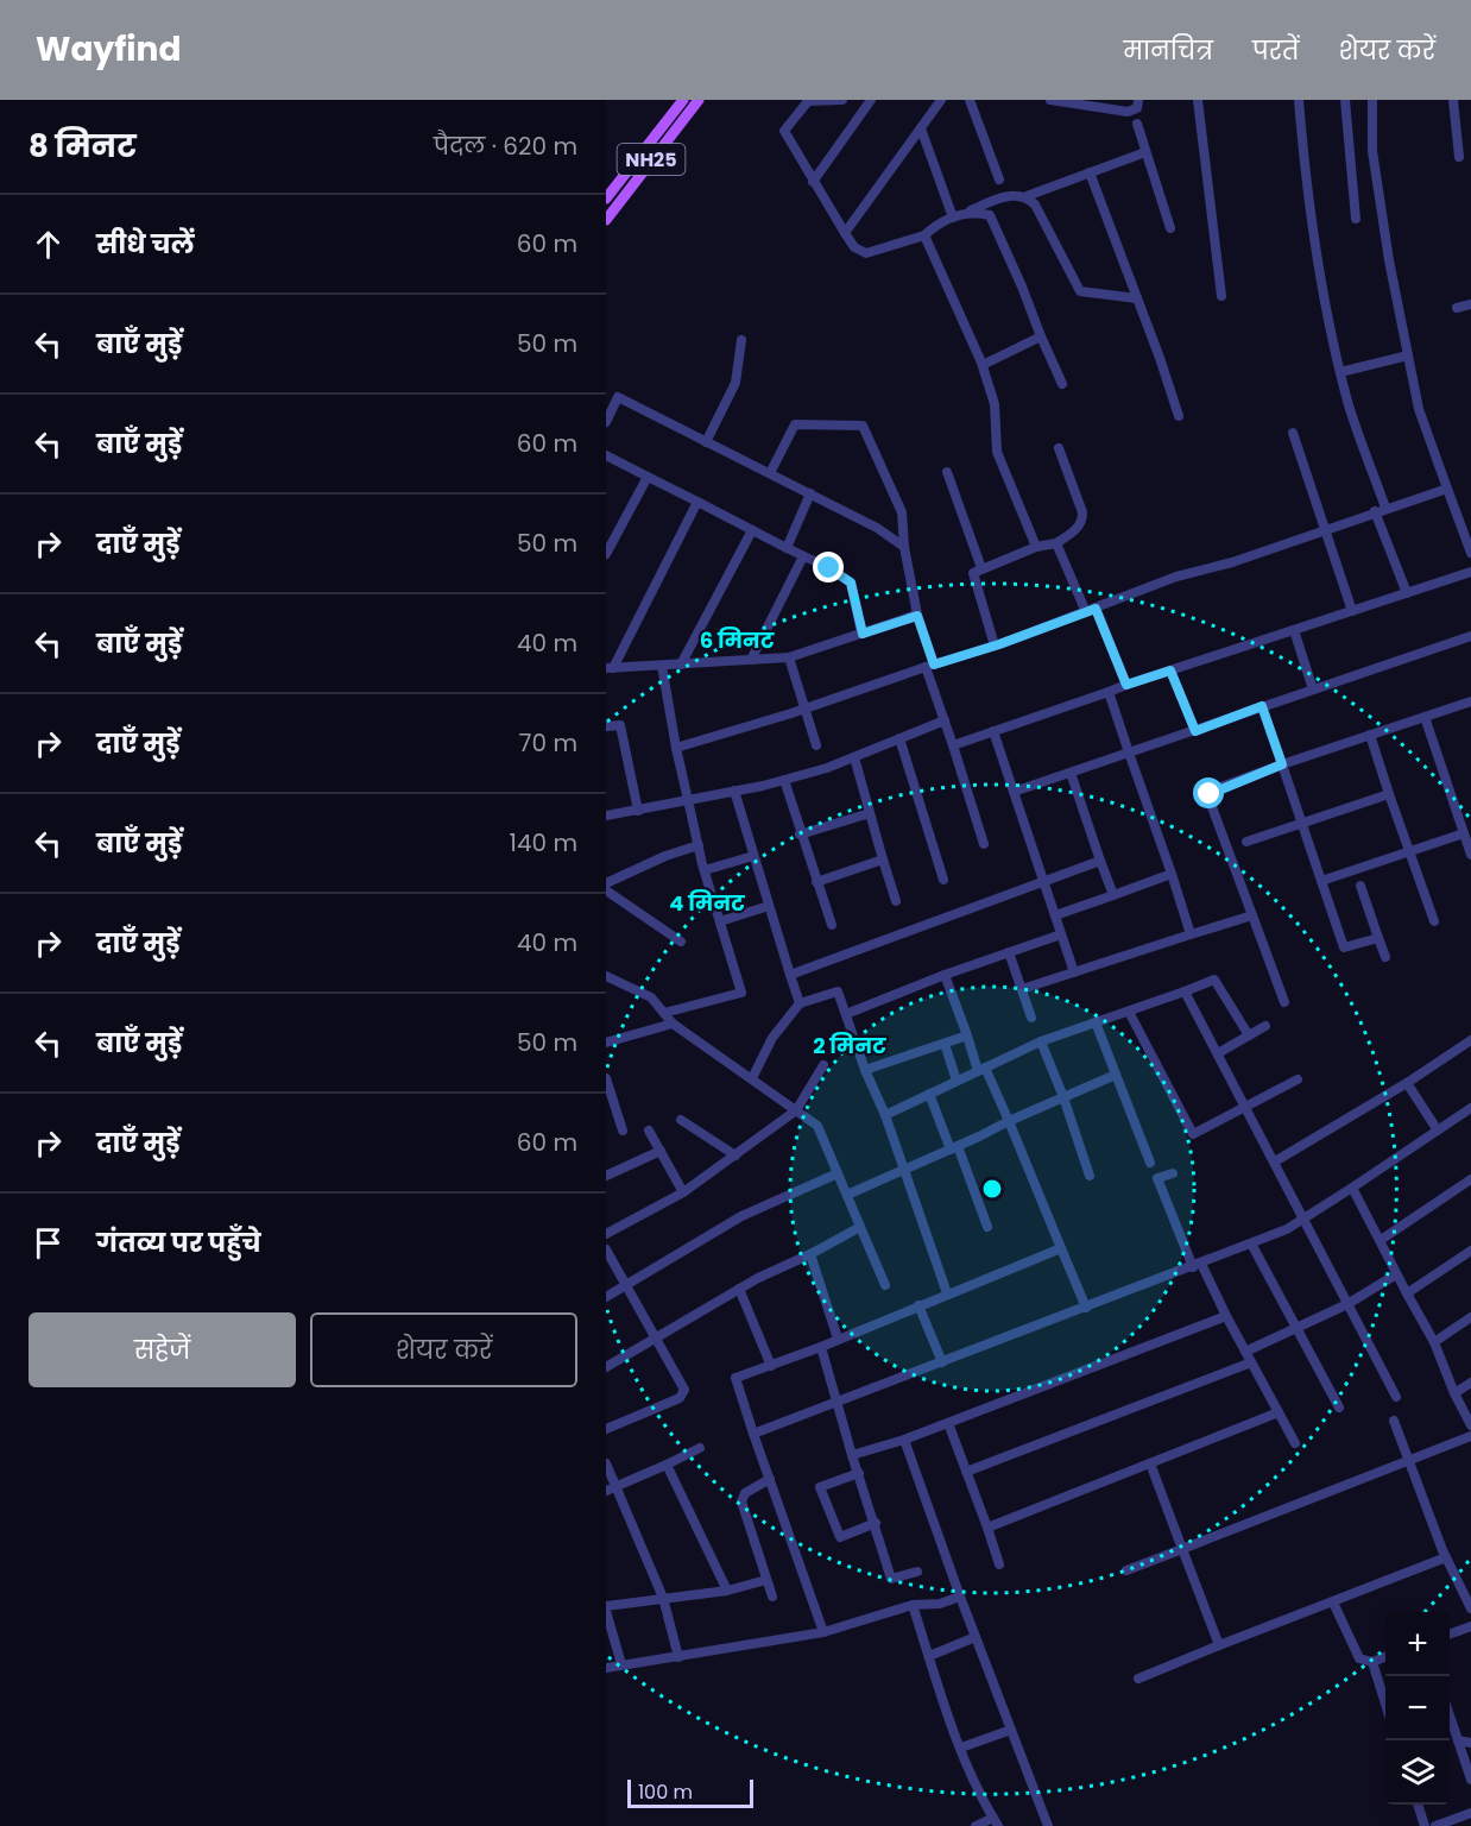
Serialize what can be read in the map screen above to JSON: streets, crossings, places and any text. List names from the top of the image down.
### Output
{
  "streets": {
    "main road": ["NH25"]
  },
  "scale_bar": "100 m",
  "page": {
    "header": "Wayfind",
    "nav": ["मानचित्र", "परतें", "शेयर करें"],
    "heading": ["8 मिनट", "पैदल · 620 m"],
    "list": [
      ["सीधे चलें", "60 m"],
      ["बाएँ मुड़ें", "50 m"],
      ["बाएँ मुड़ें", "60 m"],
      ["दाएँ मुड़ें", "50 m"],
      ["बाएँ मुड़ें", "40 m"],
      ["दाएँ मुड़ें", "70 m"],
      ["बाएँ मुड़ें", "140 m"],
      ["दाएँ मुड़ें", "40 m"],
      ["बाएँ मुड़ें", "50 m"],
      ["दाएँ मुड़ें", "60 m"],
      "गंतव्य पर पहुँचे"
    ],
    "buttons": ["सहेजें", "शेयर करें"],
    "map_buttons": ["+", "−"],
    "scale": "100 m"
  },
  "rings": ["6 मिनट", "4 मिनट", "2 मिनट"]
}
